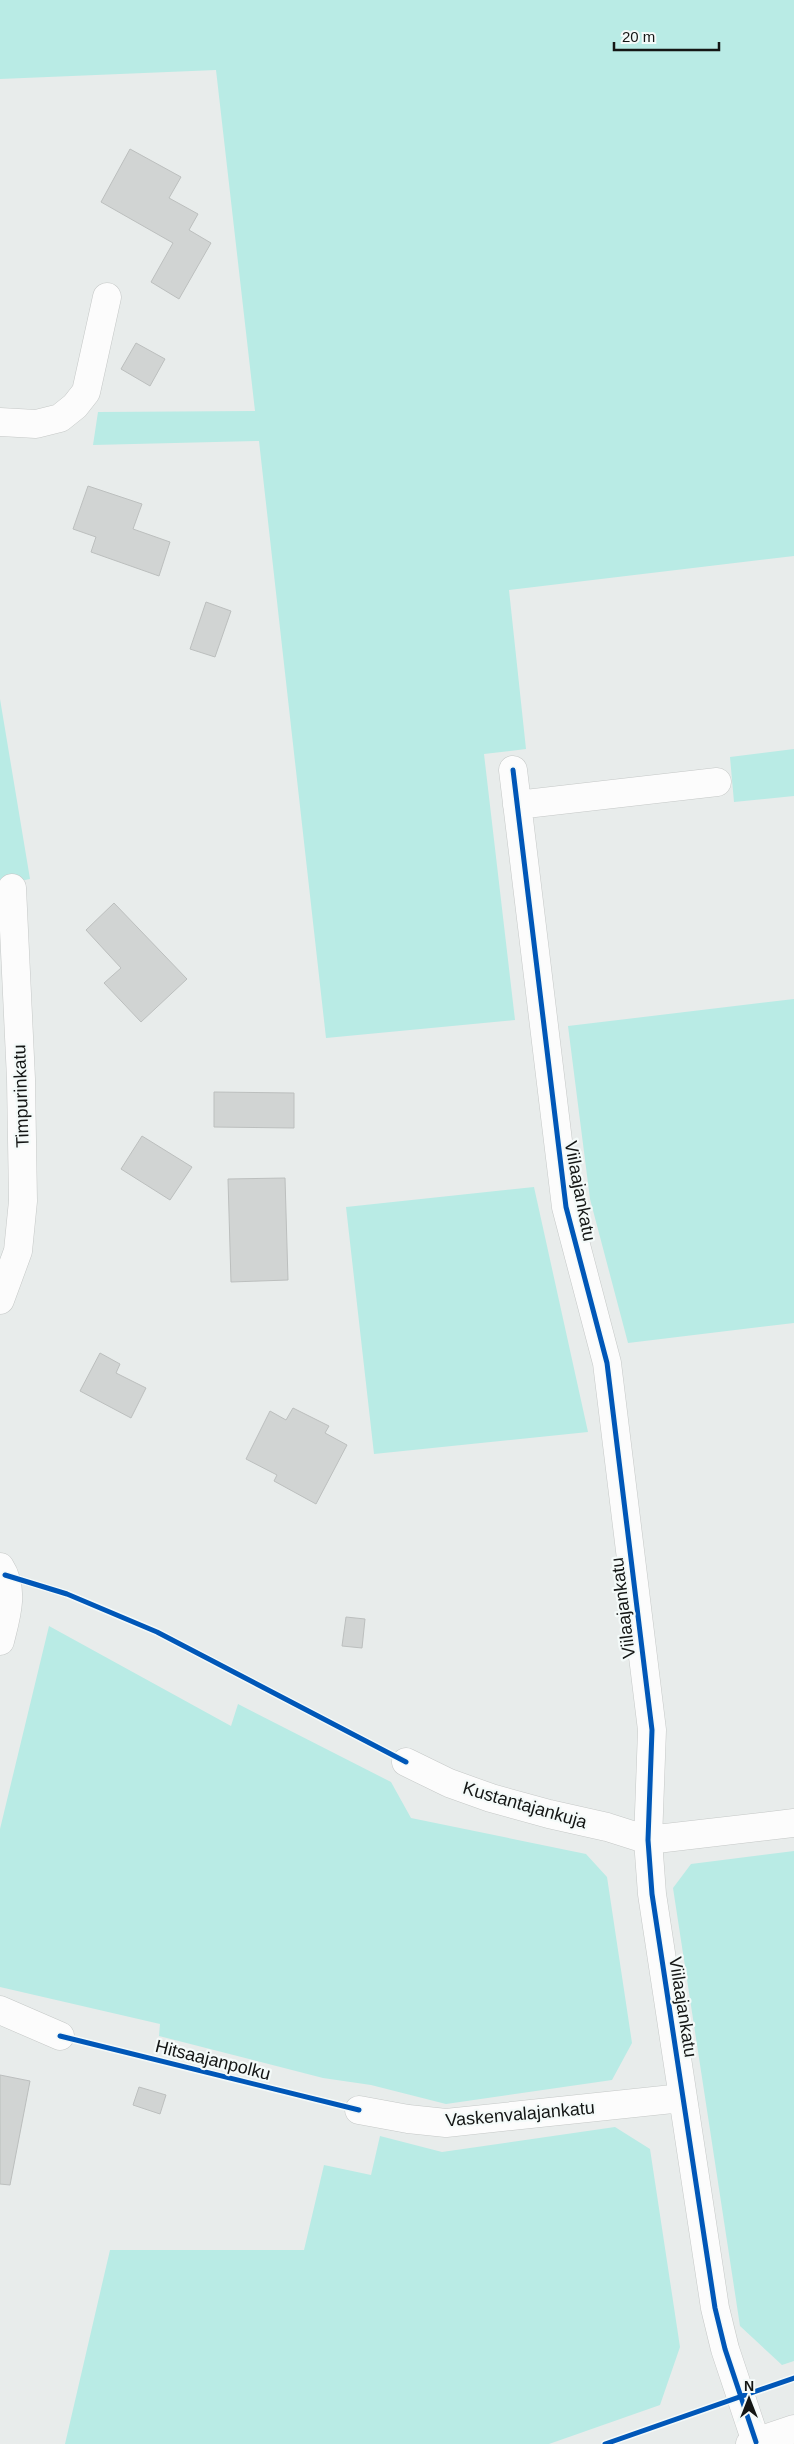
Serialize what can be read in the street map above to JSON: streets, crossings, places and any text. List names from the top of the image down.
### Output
{
  "streets": {
    "street": [
      "Timpurinkatu",
      "Viilaajankatu",
      "Kustantajankuja",
      "Vaskenvalajankatu"
    ],
    "cycle path": ["Hitsaajanpolku"]
  },
  "crossings": [
    ["Viilaajankatu", "Kustantajankuja"],
    ["Viilaajankatu", "Vaskenvalajankatu"]
  ],
  "scale_bar": "20 m",
  "north": "top"
}
